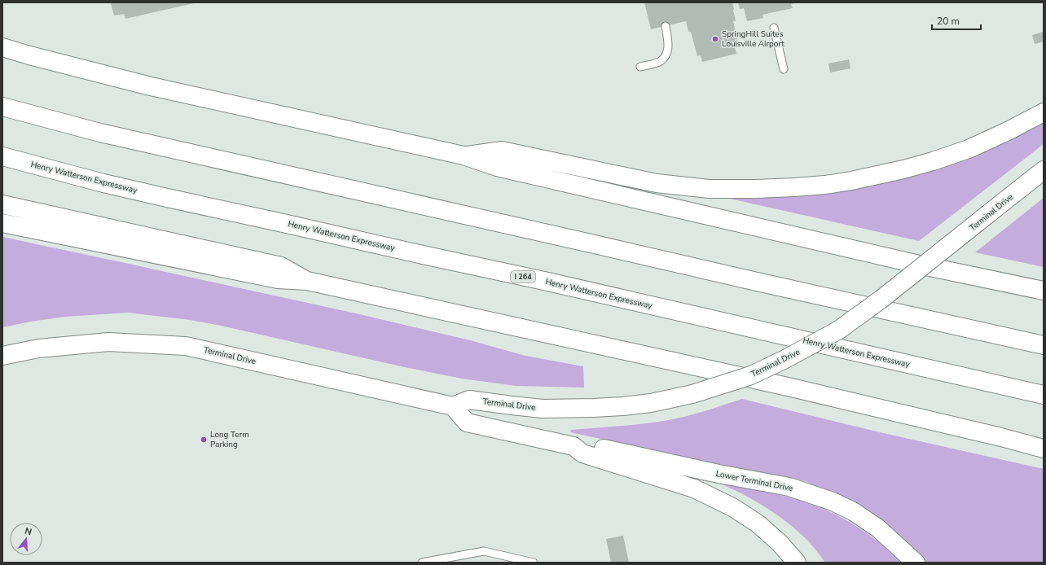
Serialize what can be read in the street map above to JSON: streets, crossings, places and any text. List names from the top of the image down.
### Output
{
  "streets": {
    "main road": [
      "Henry Watterson Expressway",
      "Terminal Drive",
      "I 264",
      "Lower Terminal Drive"
    ]
  },
  "places": ["SpringHill Suites Louisville Airport", "Long Term Parking"],
  "scale_bar": "20 m",
  "north": "top"
}
